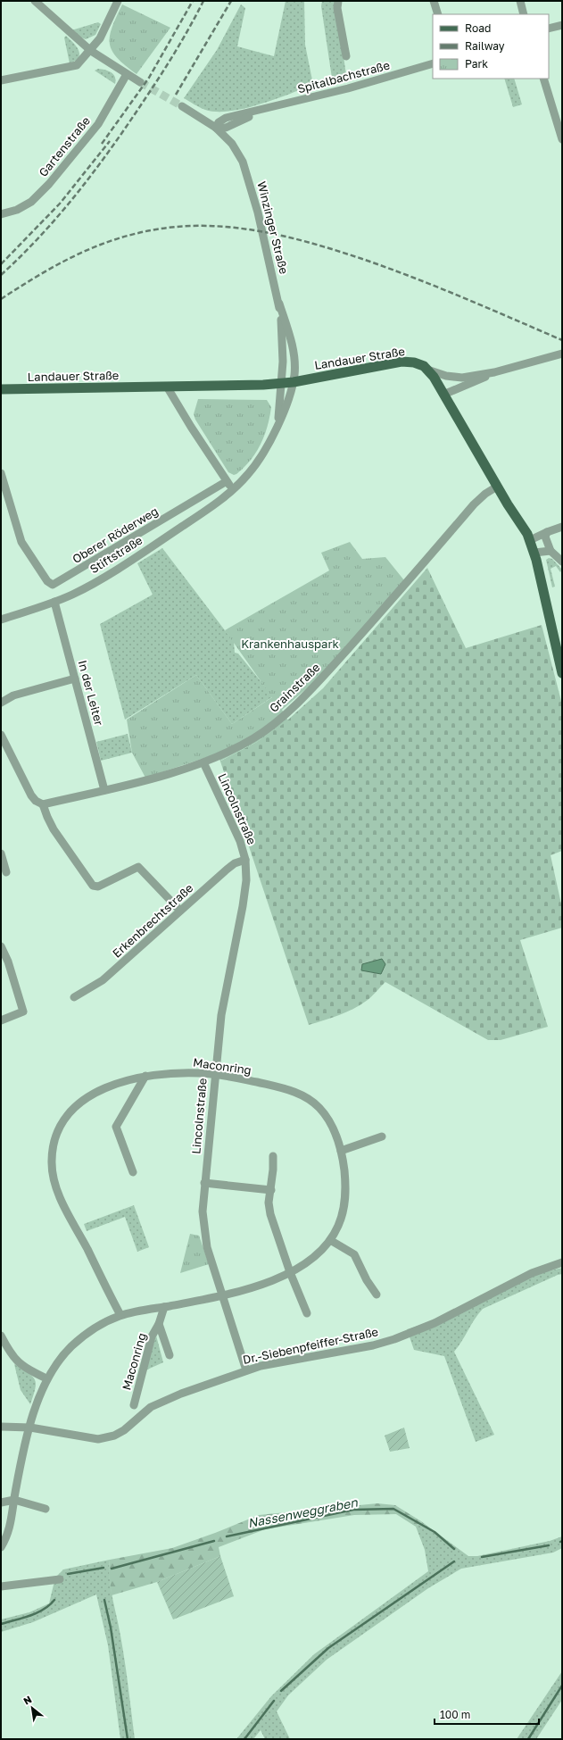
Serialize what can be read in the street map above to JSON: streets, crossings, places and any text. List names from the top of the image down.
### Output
{
  "streets": {
    "main road": ["Landauer Straße"],
    "street": [
      "Spitalbachstraße",
      "Gartenstraße",
      "Winzinger Straße",
      "Oberer Röderweg",
      "Stiftstraße",
      "Grainstraße",
      "In der Leiter",
      "Lincolnstraße",
      "Erkenbrechtstraße",
      "Maconring",
      "Dr.-Siebenpfeiffer-Straße"
    ]
  },
  "crossings": [
    ["Spitalbachstraße", "Winzinger Straße"],
    ["Winzinger Straße", "Landauer Straße"],
    ["Winzinger Straße", "Stiftstraße"],
    ["Landauer Straße", "Stiftstraße"],
    ["Landauer Straße", "Grainstraße"],
    ["Stiftstraße", "In der Leiter"],
    ["Grainstraße", "In der Leiter"],
    ["Grainstraße", "Lincolnstraße"],
    ["Lincolnstraße", "Erkenbrechtstraße"],
    ["Lincolnstraße", "Maconring"],
    ["Lincolnstraße", "Dr.-Siebenpfeiffer-Straße"]
  ],
  "water": ["Nassenweggraben"],
  "parks": ["Krankenhauspark"],
  "legend": ["Road", "Railway", "Park"],
  "scale_bar": "100 m",
  "north": "top left"
}
